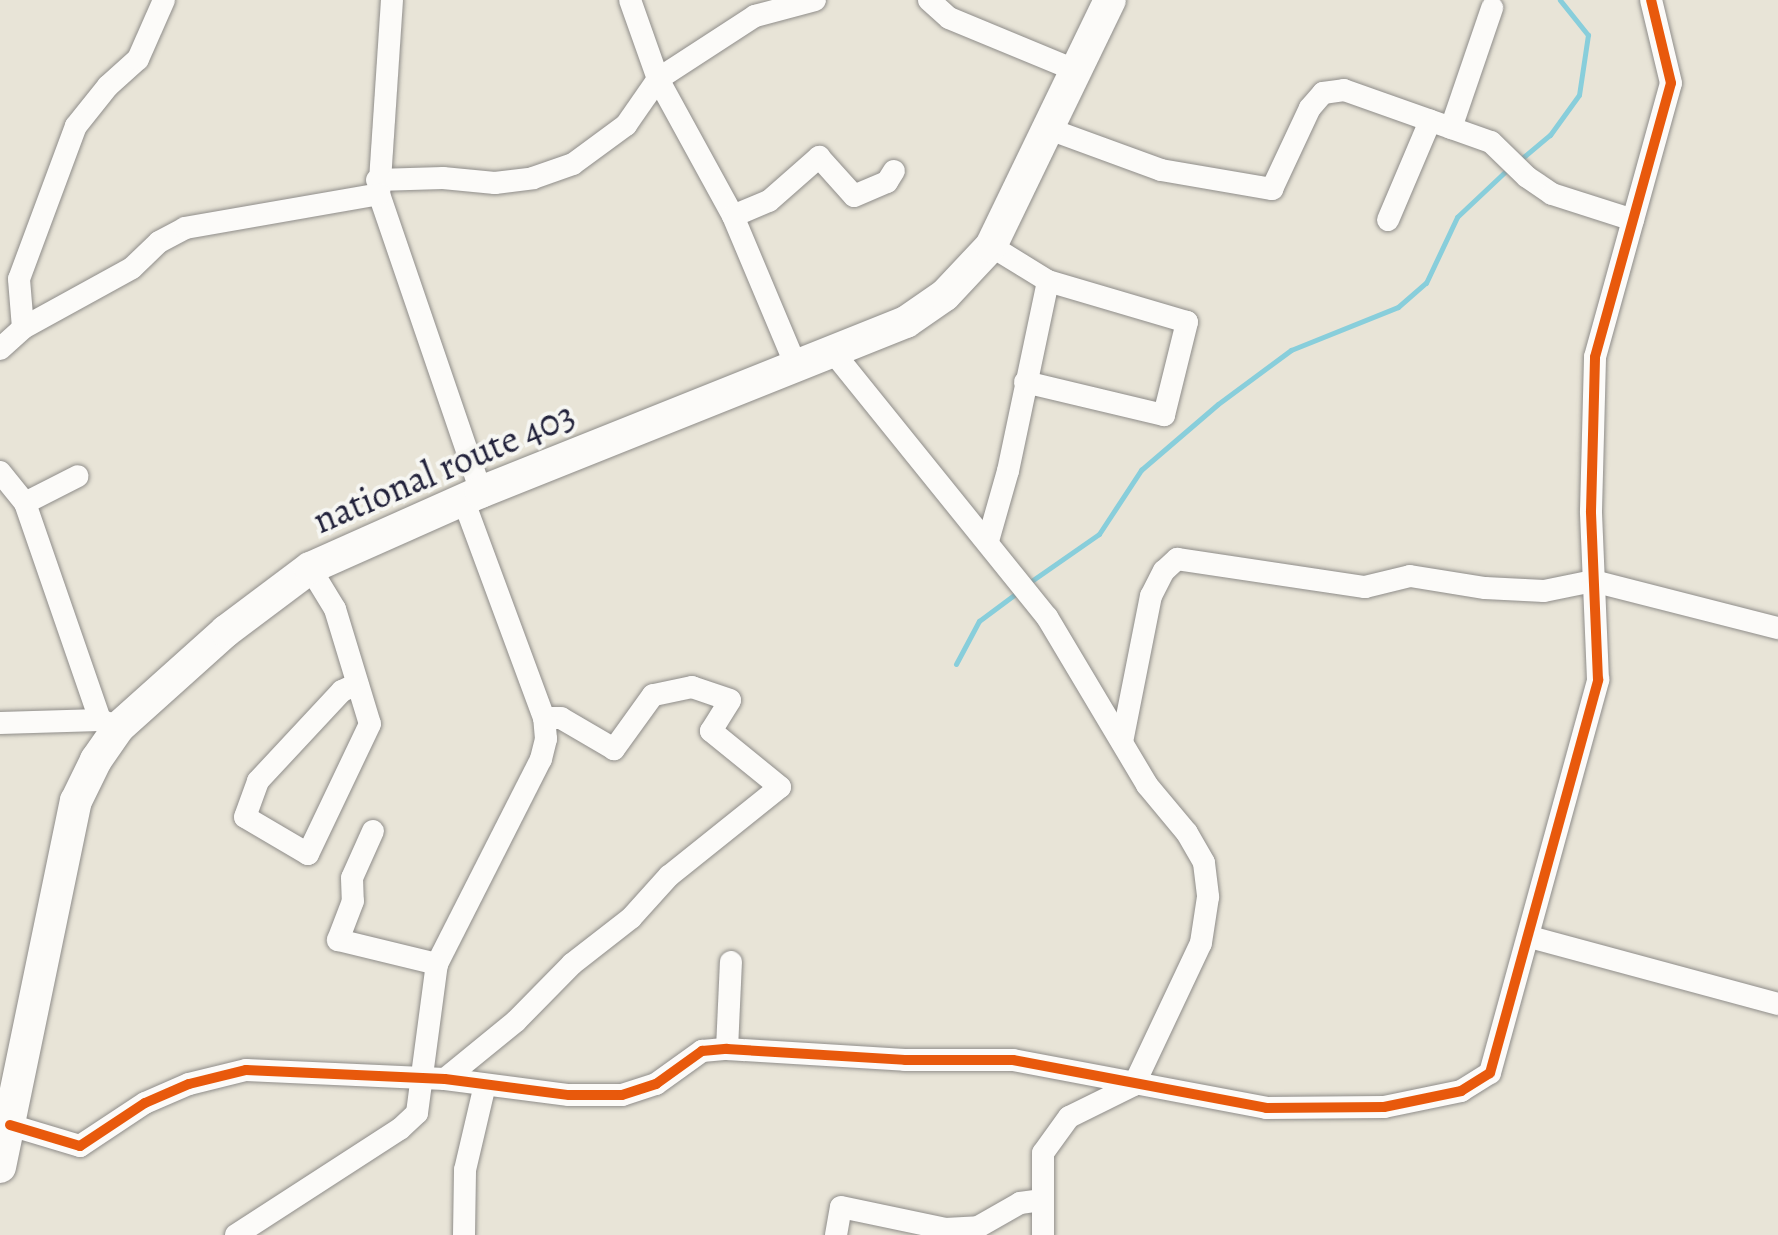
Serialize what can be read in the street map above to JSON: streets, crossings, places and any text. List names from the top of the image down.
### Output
{
  "streets": {
    "highway": ["national route 403"]
  }
}
